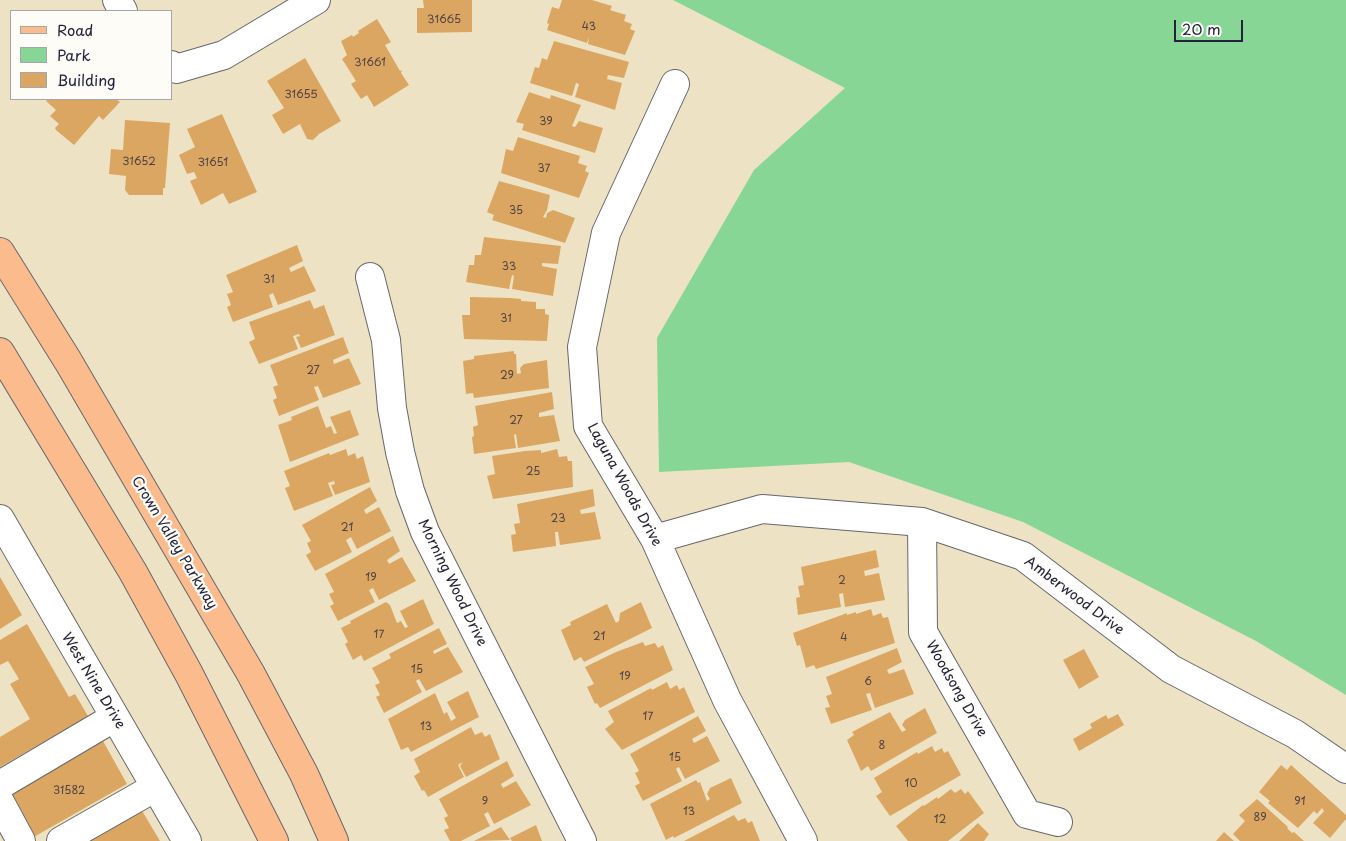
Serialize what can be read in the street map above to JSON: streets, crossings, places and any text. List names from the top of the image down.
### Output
{
  "streets": {
    "main road": ["Crown Valley Parkway"],
    "street": [
      "Laguna Woods Drive",
      "Morning Wood Drive",
      "Amberwood Drive",
      "West Nine Drive",
      "Woodsong Drive"
    ]
  },
  "crossings": [
    ["Laguna Woods Drive", "Amberwood Drive"],
    ["Amberwood Drive", "Woodsong Drive"]
  ],
  "house_numbers": [
    "31665",
    "43",
    "31661",
    "31655",
    "39",
    "31652",
    "31651",
    "37",
    "35",
    "33",
    "31",
    "31",
    "27",
    "29",
    "27",
    "25",
    "23",
    "21",
    "19",
    "2",
    "17",
    "21",
    "4",
    "15",
    "19",
    "6",
    "17",
    "13",
    "8",
    "15",
    "10",
    "31582",
    "9",
    "91",
    "13",
    "89",
    "12"
  ],
  "legend": ["Road", "Park", "Building"],
  "scale_bar": "20 m"
}
